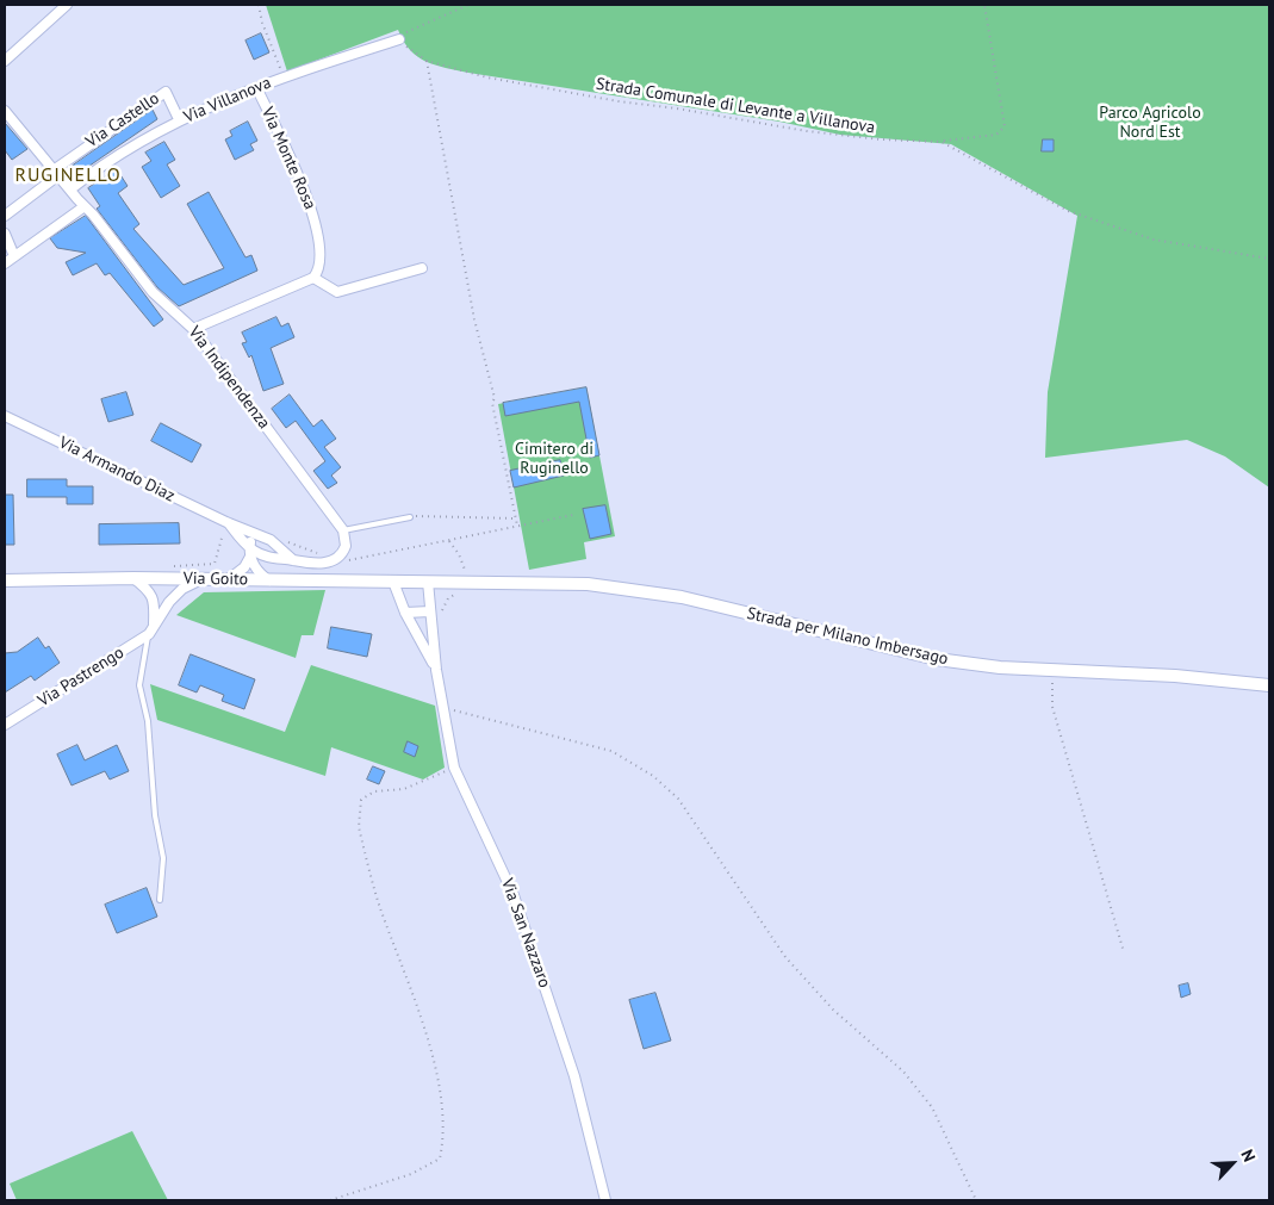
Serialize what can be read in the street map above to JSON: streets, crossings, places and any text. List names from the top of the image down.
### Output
{
  "streets": {
    "street": [
      "Via Villanova",
      "Via Castello",
      "Via Monte Rosa",
      "Via Indipendenza",
      "Via Armando Diaz",
      "Via Goito",
      "Strada per Milano Imbersago",
      "Via Pastrengo",
      "Via San Nazzaro"
    ],
    "path": ["Strada Comunale di Levante a Villanova"]
  },
  "crossings": [
    ["Via Villanova", "Strada Comunale di Levante a Villanova"],
    ["Via Villanova", "Via Castello"],
    ["Via Villanova", "Via Monte Rosa"],
    ["Via Villanova", "Via Indipendenza"],
    ["Via Castello", "Via Indipendenza"],
    ["Via Armando Diaz", "Via Goito"],
    ["Via Goito", "Strada per Milano Imbersago"],
    ["Via Goito", "Via Pastrengo"],
    ["Via Goito", "Via San Nazzaro"],
    ["Strada per Milano Imbersago", "Via San Nazzaro"]
  ],
  "districts": ["RUGINELLO"],
  "parks": ["Parco Agricolo Nord Est", "Cimitero di Ruginello"],
  "north": "top right"
}
